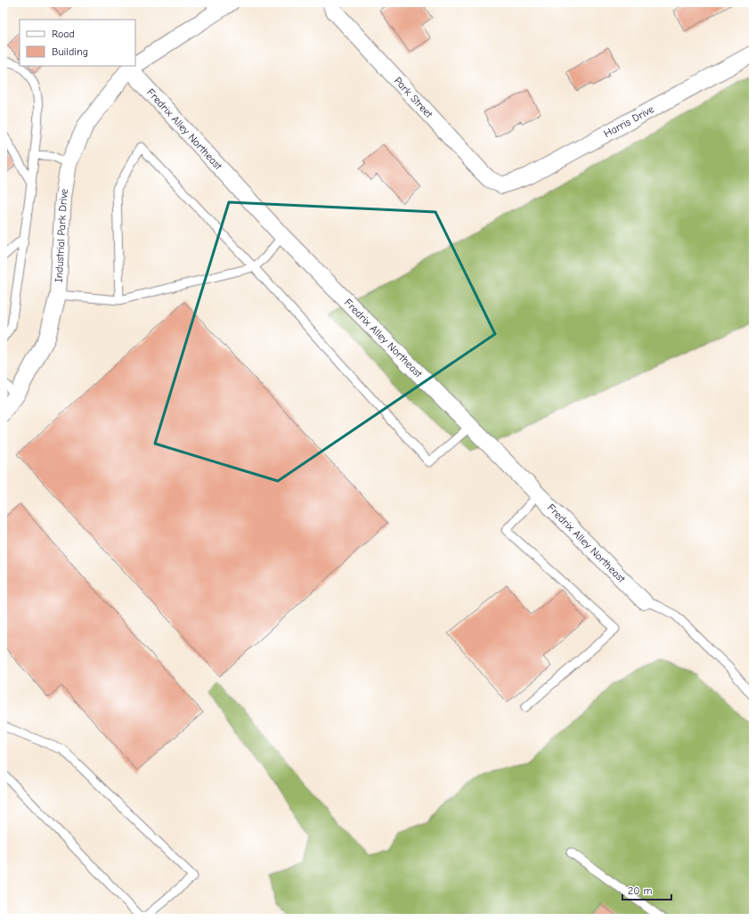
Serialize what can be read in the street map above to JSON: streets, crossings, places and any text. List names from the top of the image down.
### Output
{
  "streets": {
    "street": [
      "Park Street",
      "Harris Drive",
      "Fredrix Alley Northeast",
      "Industrial Park Drive"
    ]
  },
  "crossings": [
    ["Park Street", "Harris Drive"],
    ["Fredrix Alley Northeast", "Industrial Park Drive"]
  ],
  "legend": ["Road", "Building"],
  "scale_bar": "20 m"
}
